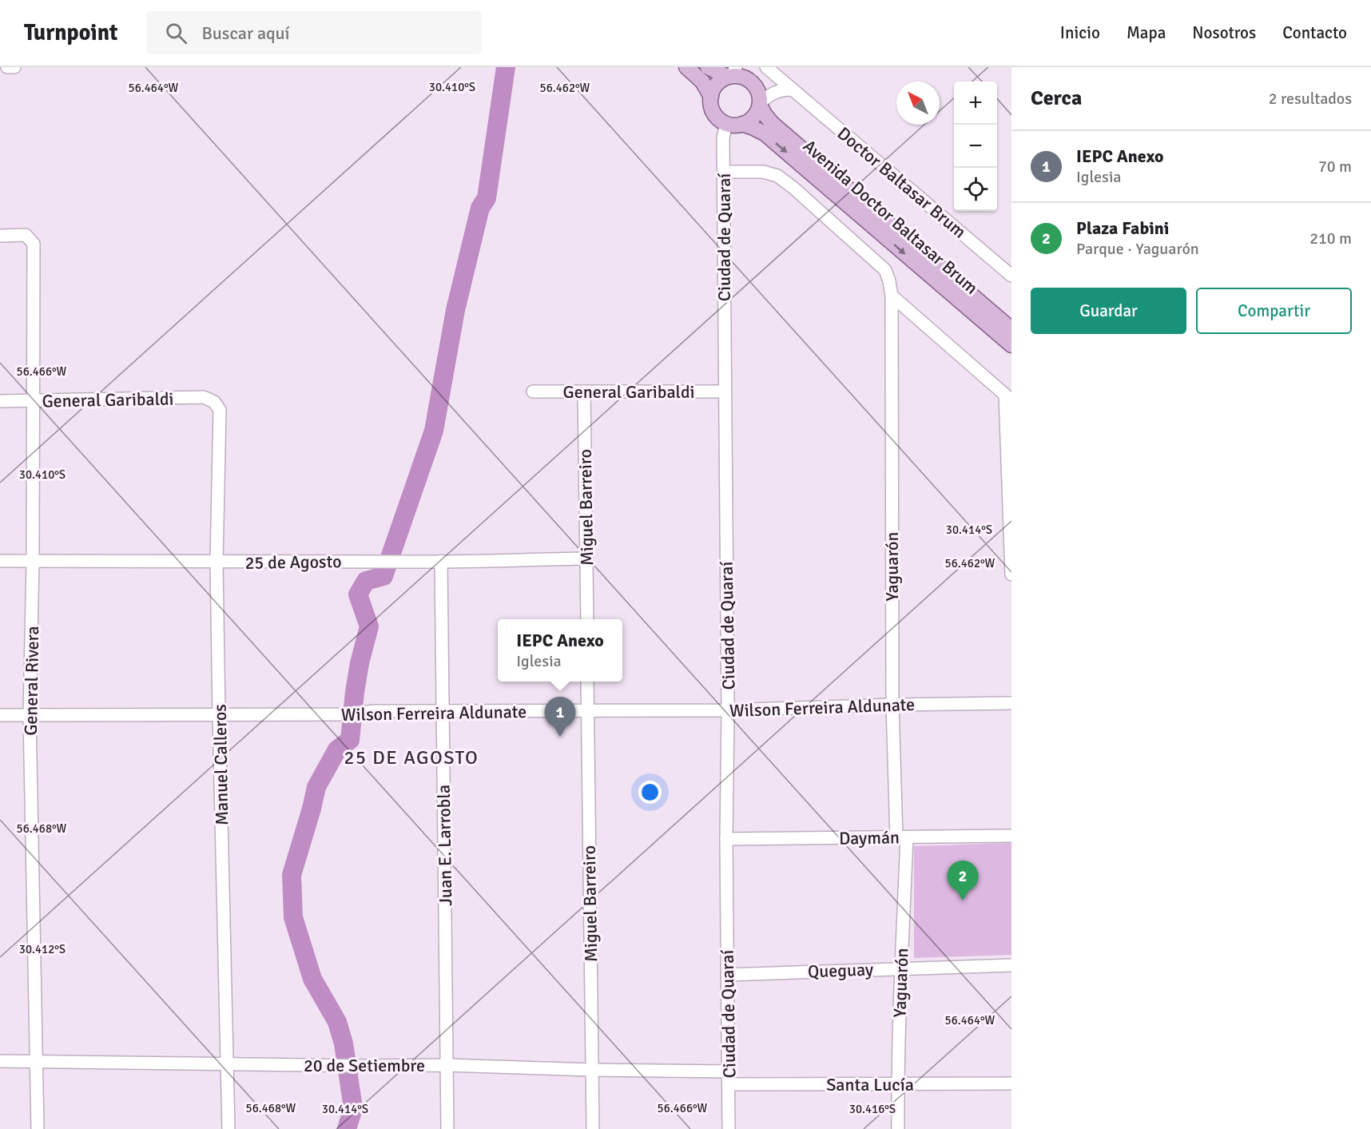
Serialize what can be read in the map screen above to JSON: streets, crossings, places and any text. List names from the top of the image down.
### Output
{
  "streets": {
    "main road": ["Avenida Doctor Baltasar Brum"],
    "street": [
      "Doctor Baltasar Brum",
      "Ciudad de Quaraí",
      "General Garibaldi",
      "Miguel Barreiro",
      "25 de Agosto",
      "Yaguarón",
      "General Rivera",
      "Wilson Ferreira Aldunate",
      "Manuel Calleros",
      "Daymán",
      "Juan E. Larrobla",
      "Queguay",
      "20 de Setiembre",
      "Santa Lucía"
    ]
  },
  "crossings": [
    ["Avenida Doctor Baltasar Brum", "Ciudad de Quaraí"],
    ["Ciudad de Quaraí", "General Garibaldi"],
    ["Ciudad de Quaraí", "Wilson Ferreira Aldunate"],
    ["Ciudad de Quaraí", "Daymán"],
    ["Ciudad de Quaraí", "Queguay"],
    ["Ciudad de Quaraí", "20 de Setiembre"],
    ["Ciudad de Quaraí", "Santa Lucía"],
    ["General Garibaldi", "Miguel Barreiro"],
    ["General Garibaldi", "General Rivera"],
    ["General Garibaldi", "Manuel Calleros"],
    ["Miguel Barreiro", "25 de Agosto"],
    ["Miguel Barreiro", "Wilson Ferreira Aldunate"],
    ["Miguel Barreiro", "20 de Setiembre"],
    ["25 de Agosto", "General Rivera"],
    ["25 de Agosto", "Manuel Calleros"],
    ["25 de Agosto", "Juan E. Larrobla"],
    ["Yaguarón", "Wilson Ferreira Aldunate"],
    ["Yaguarón", "Daymán"],
    ["Yaguarón", "Queguay"],
    ["Yaguarón", "Santa Lucía"],
    ["General Rivera", "Wilson Ferreira Aldunate"],
    ["General Rivera", "20 de Setiembre"],
    ["Wilson Ferreira Aldunate", "Manuel Calleros"],
    ["Wilson Ferreira Aldunate", "Juan E. Larrobla"],
    ["Manuel Calleros", "20 de Setiembre"],
    ["Juan E. Larrobla", "20 de Setiembre"],
    ["20 de Setiembre", "Santa Lucía"]
  ],
  "districts": ["25 DE AGOSTO"],
  "north": "top left",
  "page": {
    "header": "Turnpoint",
    "search": "Buscar aquí",
    "nav": [
      "Inicio",
      "Mapa",
      "Nosotros",
      "Contacto"
    ],
    "heading": ["Cerca", "2 resultados"],
    "map_buttons": ["+", "−"],
    "list": [
      {
        "mark": "1",
        "name": "IEPC Anexo",
        "note": "Iglesia",
        "value": "70 m"
      },
      {
        "mark": "2",
        "name": "Plaza Fabini",
        "note": "Parque · Yaguarón",
        "value": "210 m"
      }
    ],
    "buttons": ["Guardar", "Compartir"],
    "popup": ["IEPC Anexo", "Iglesia"],
    "pins": ["1", "2"]
  },
  "coordinates": [
    "30.410°S",
    "56.464°W",
    "56.462°W",
    "56.466°W",
    "30.414°S",
    "56.468°W",
    "30.412°S",
    "30.416°S"
  ]
}
